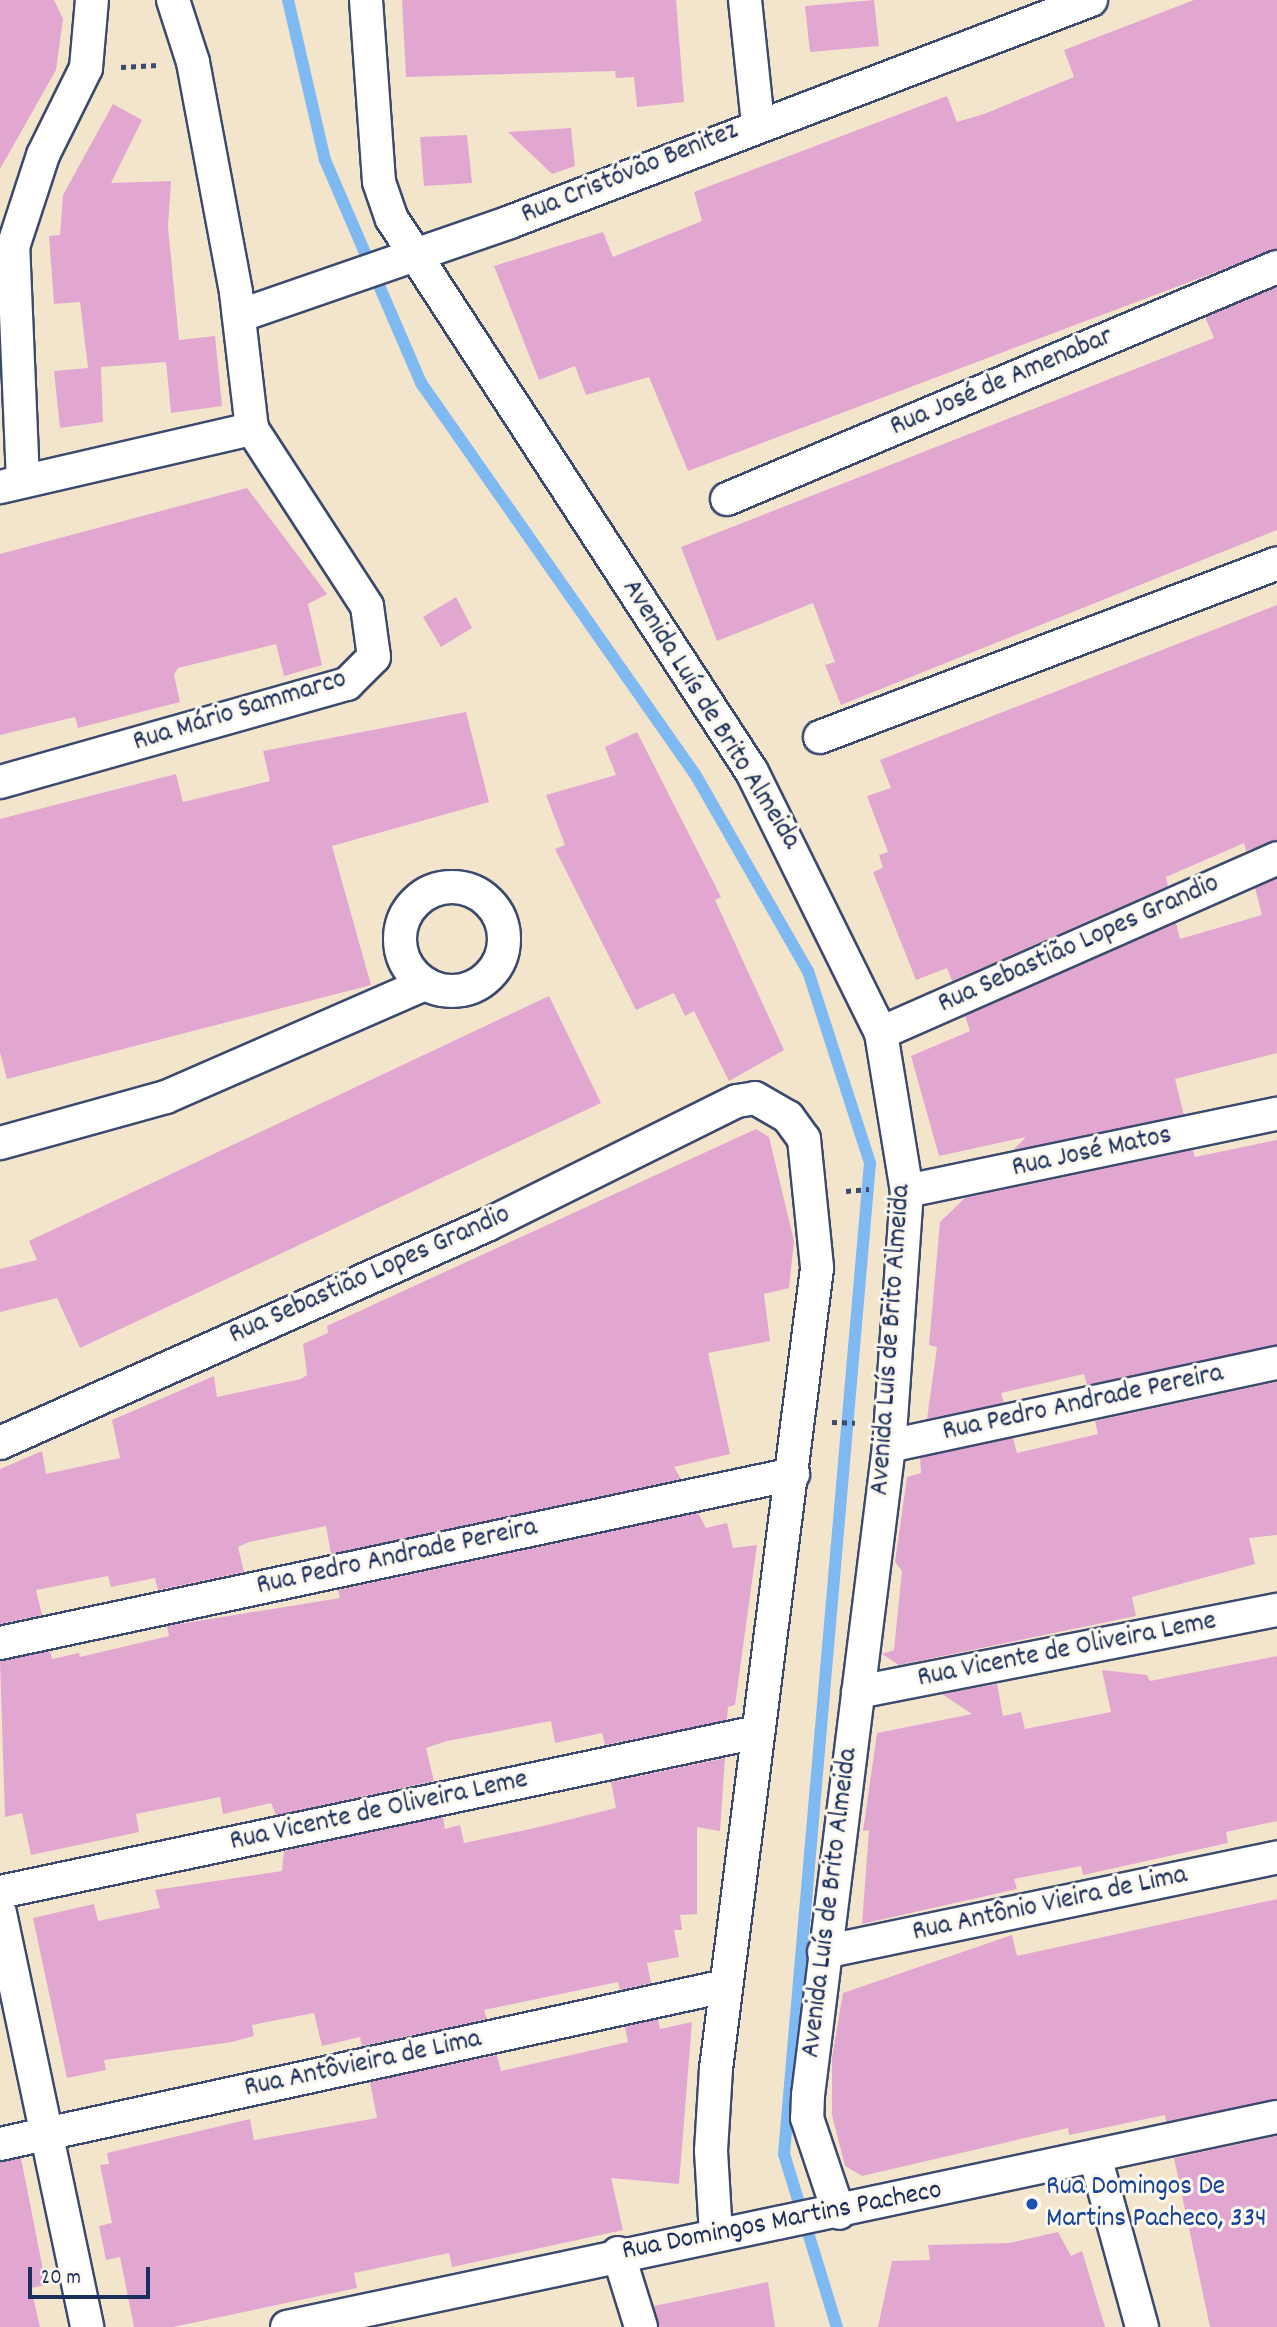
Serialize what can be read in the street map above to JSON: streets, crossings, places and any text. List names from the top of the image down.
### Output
{
  "streets": {
    "street": [
      "Rua Cristóvão Benitez",
      "Rua José de Amenabar",
      "Rua Mário Sammarco",
      "Avenida Luís de Brito Almeida",
      "Rua Sebastião Lopes Grandio",
      "Rua José Matos",
      "Rua Pedro Andrade Pereira",
      "Rua Vicente de Oliveira Leme",
      "Rua Antônio Vieira de Lima",
      "Rua Antôvieira de Lima",
      "Rua Domingos Martins Pacheco"
    ]
  },
  "crossings": [
    ["Rua Cristóvão Benitez", "Avenida Luís de Brito Almeida"],
    ["Avenida Luís de Brito Almeida", "Rua Sebastião Lopes Grandio"],
    ["Avenida Luís de Brito Almeida", "Rua José Matos"],
    ["Avenida Luís de Brito Almeida", "Rua Pedro Andrade Pereira"],
    ["Avenida Luís de Brito Almeida", "Rua Vicente de Oliveira Leme"],
    ["Avenida Luís de Brito Almeida", "Rua Antônio Vieira de Lima"],
    ["Avenida Luís de Brito Almeida", "Rua Domingos Martins Pacheco"],
    ["Rua Sebastião Lopes Grandio", "Rua Pedro Andrade Pereira"]
  ],
  "places": ["Rua Domingos De Martins Pacheco, 334"],
  "scale_bar": "20 m"
}
